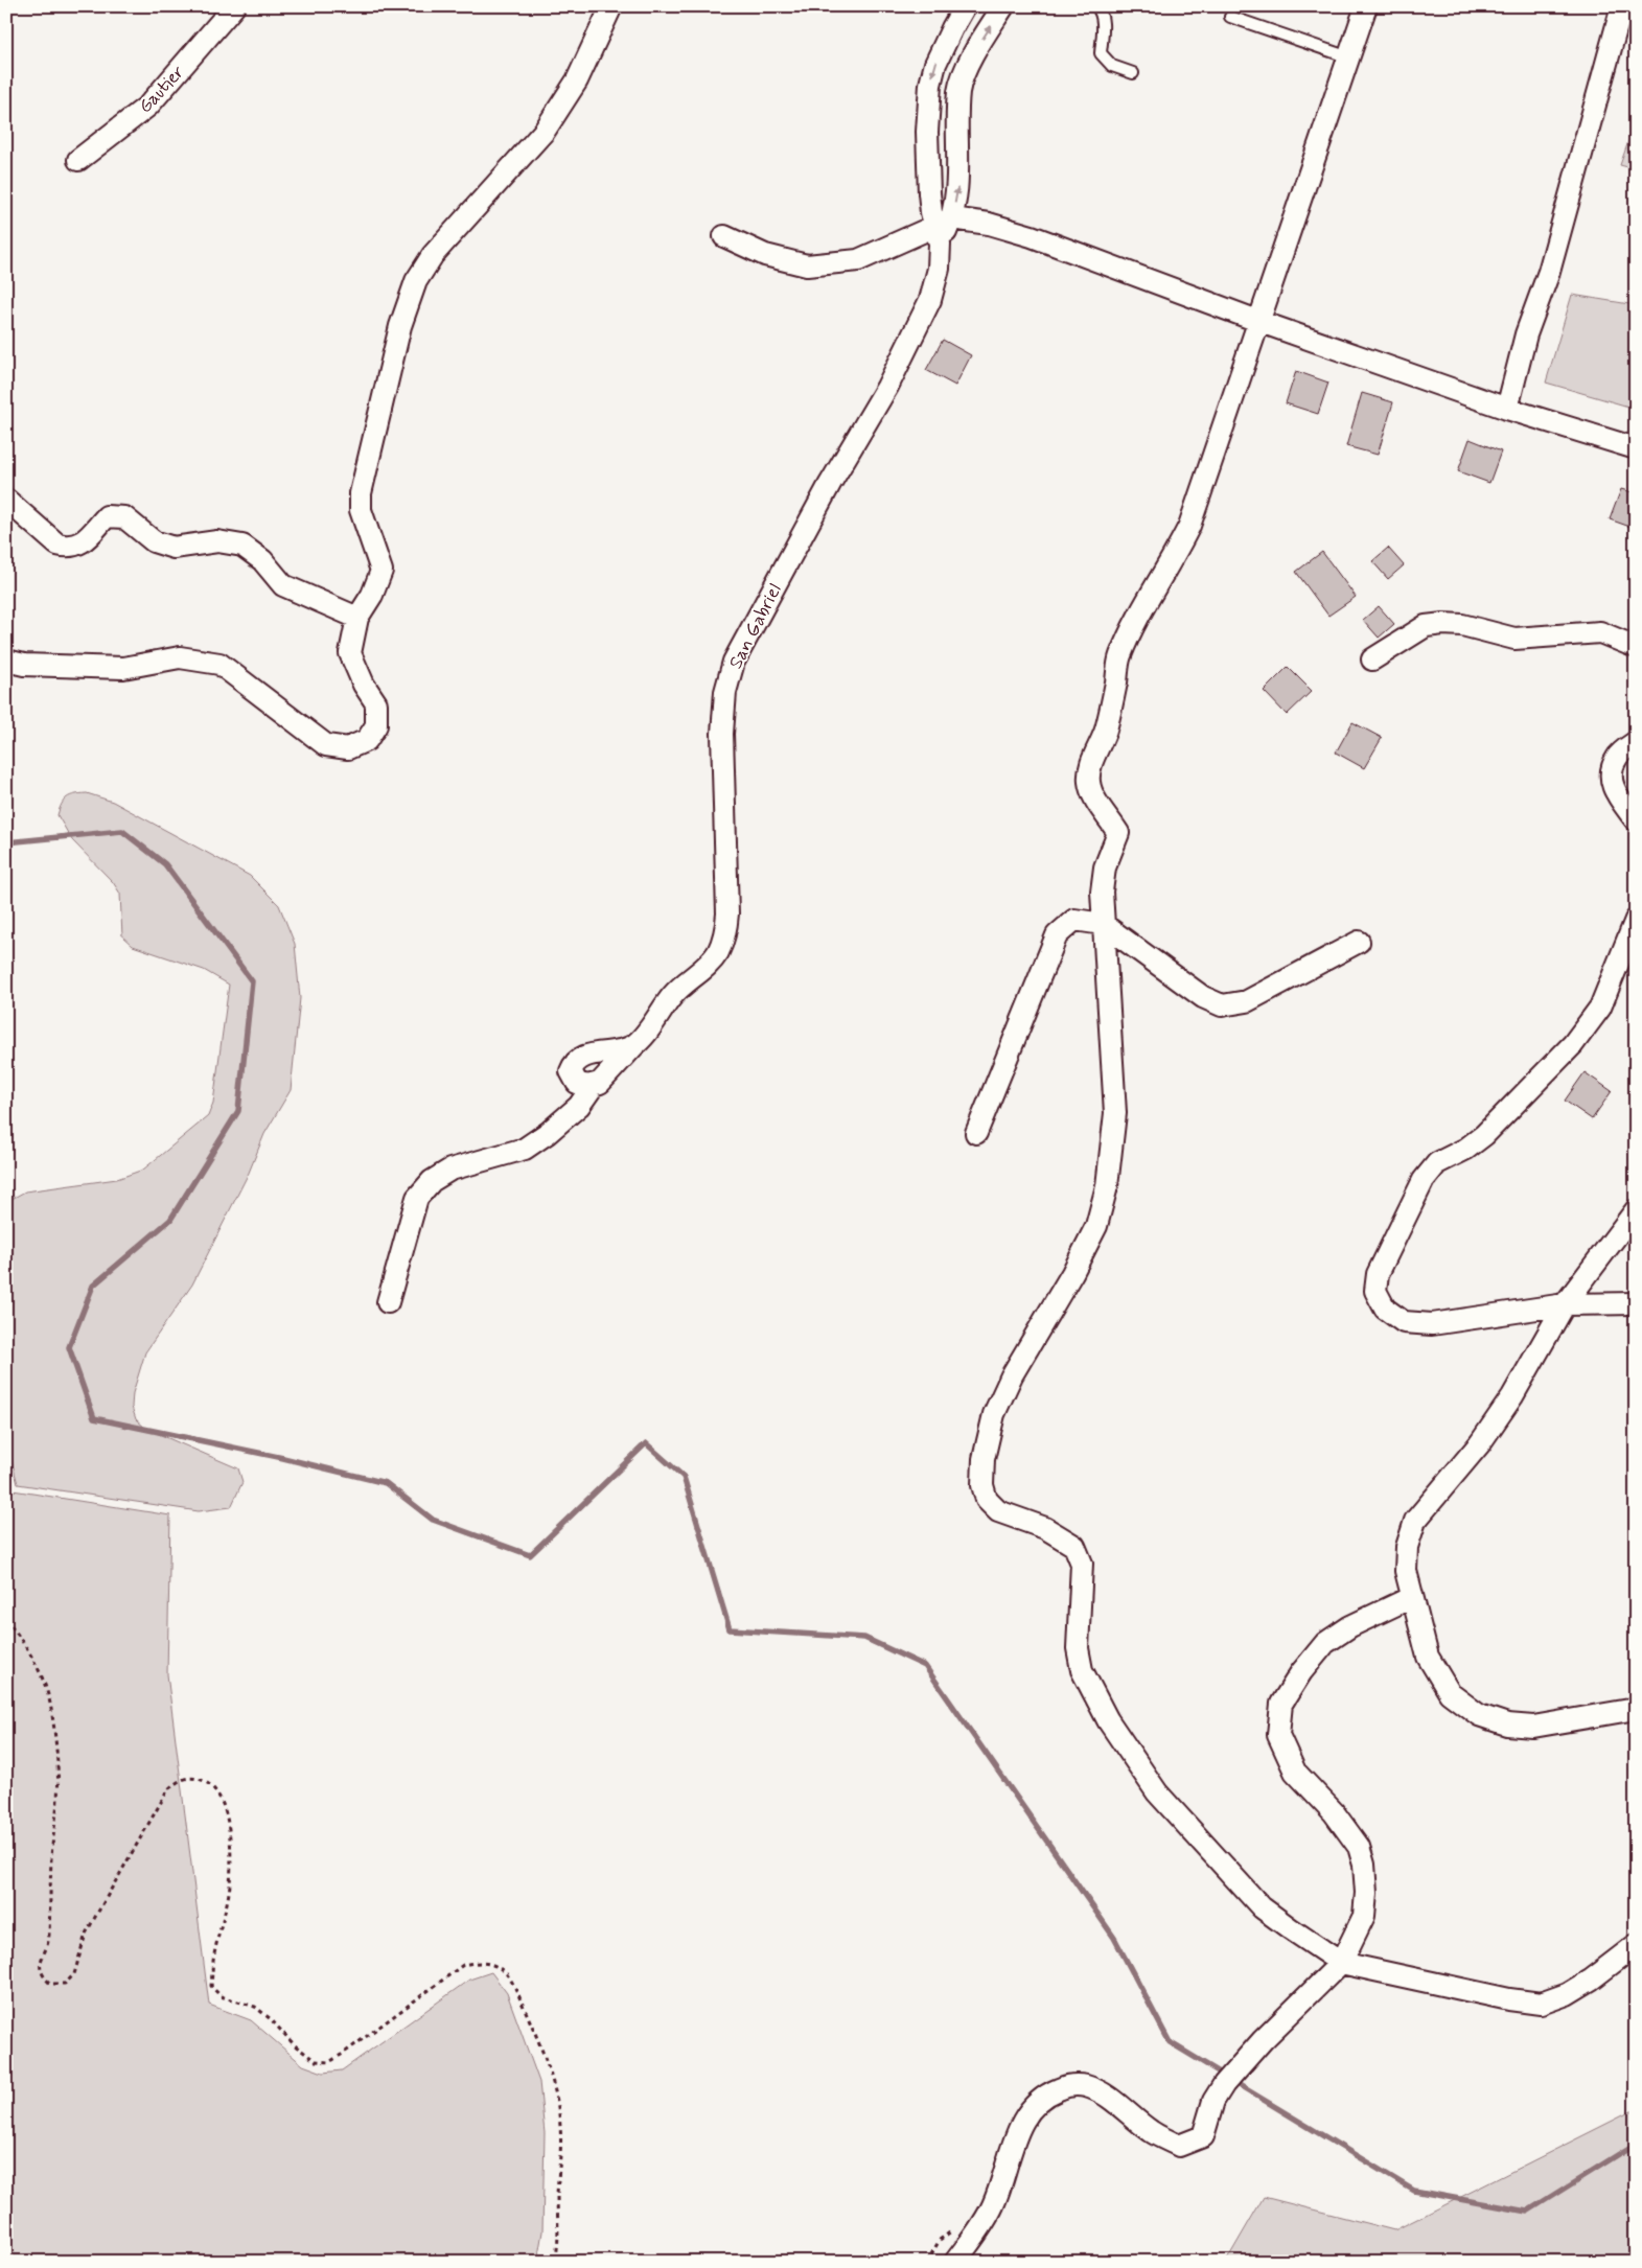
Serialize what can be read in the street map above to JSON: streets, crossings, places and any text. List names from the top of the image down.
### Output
{
  "streets": {
    "street": ["Gautier", "San Gabriel"]
  }
}
